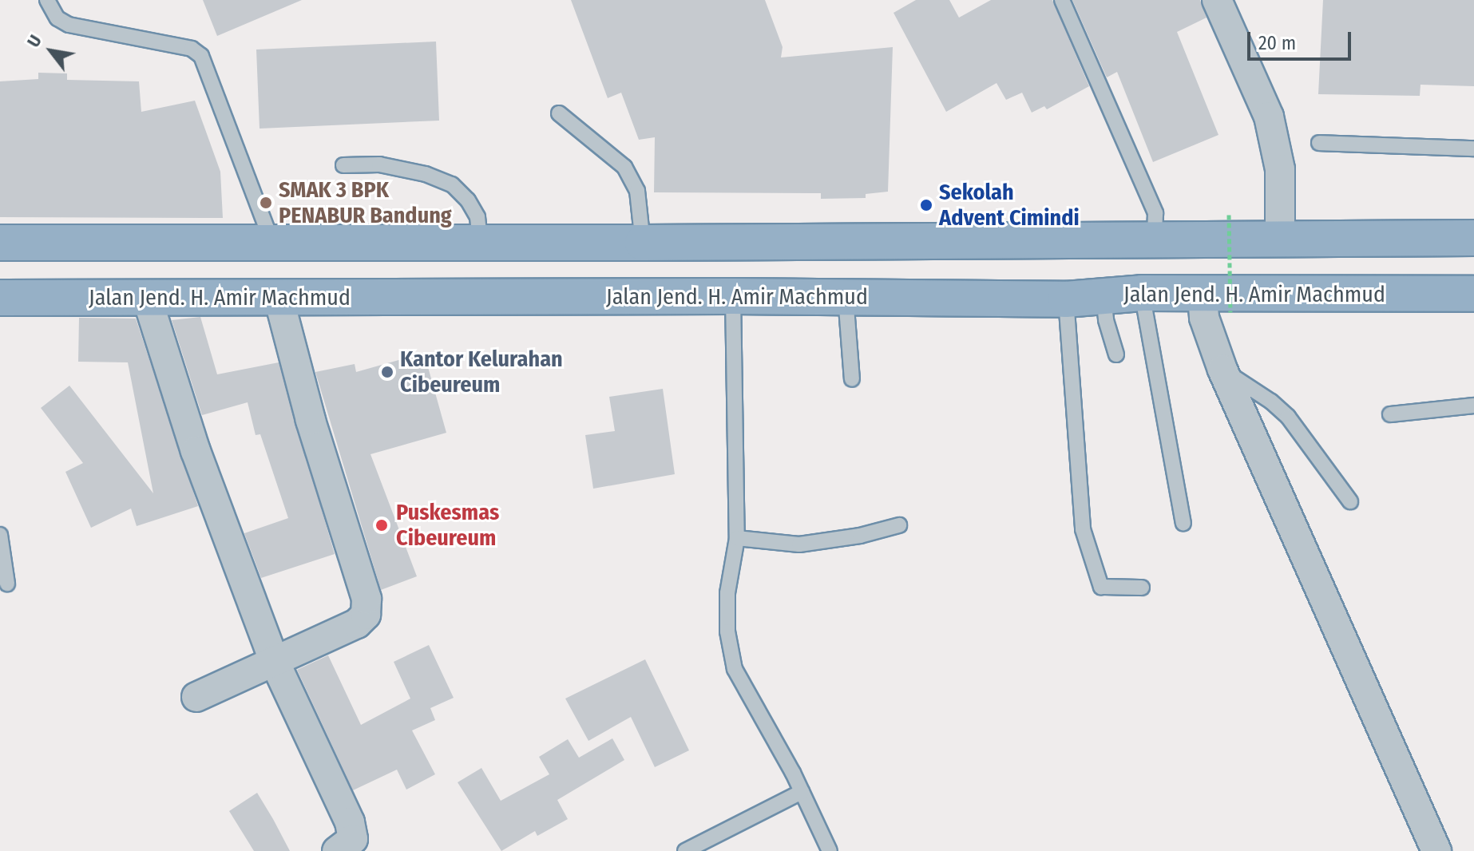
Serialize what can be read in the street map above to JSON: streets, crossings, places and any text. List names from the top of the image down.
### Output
{
  "streets": {
    "highway": ["Jalan Jend. H. Amir Machmud"]
  },
  "places": [
    "SMAK 3 BPK PENABUR Bandung",
    "Sekolah Advent Cimindi",
    "Kantor Kelurahan Cibeureum",
    "Puskesmas Cibeureum"
  ],
  "scale_bar": "20 m",
  "north": "top left"
}
